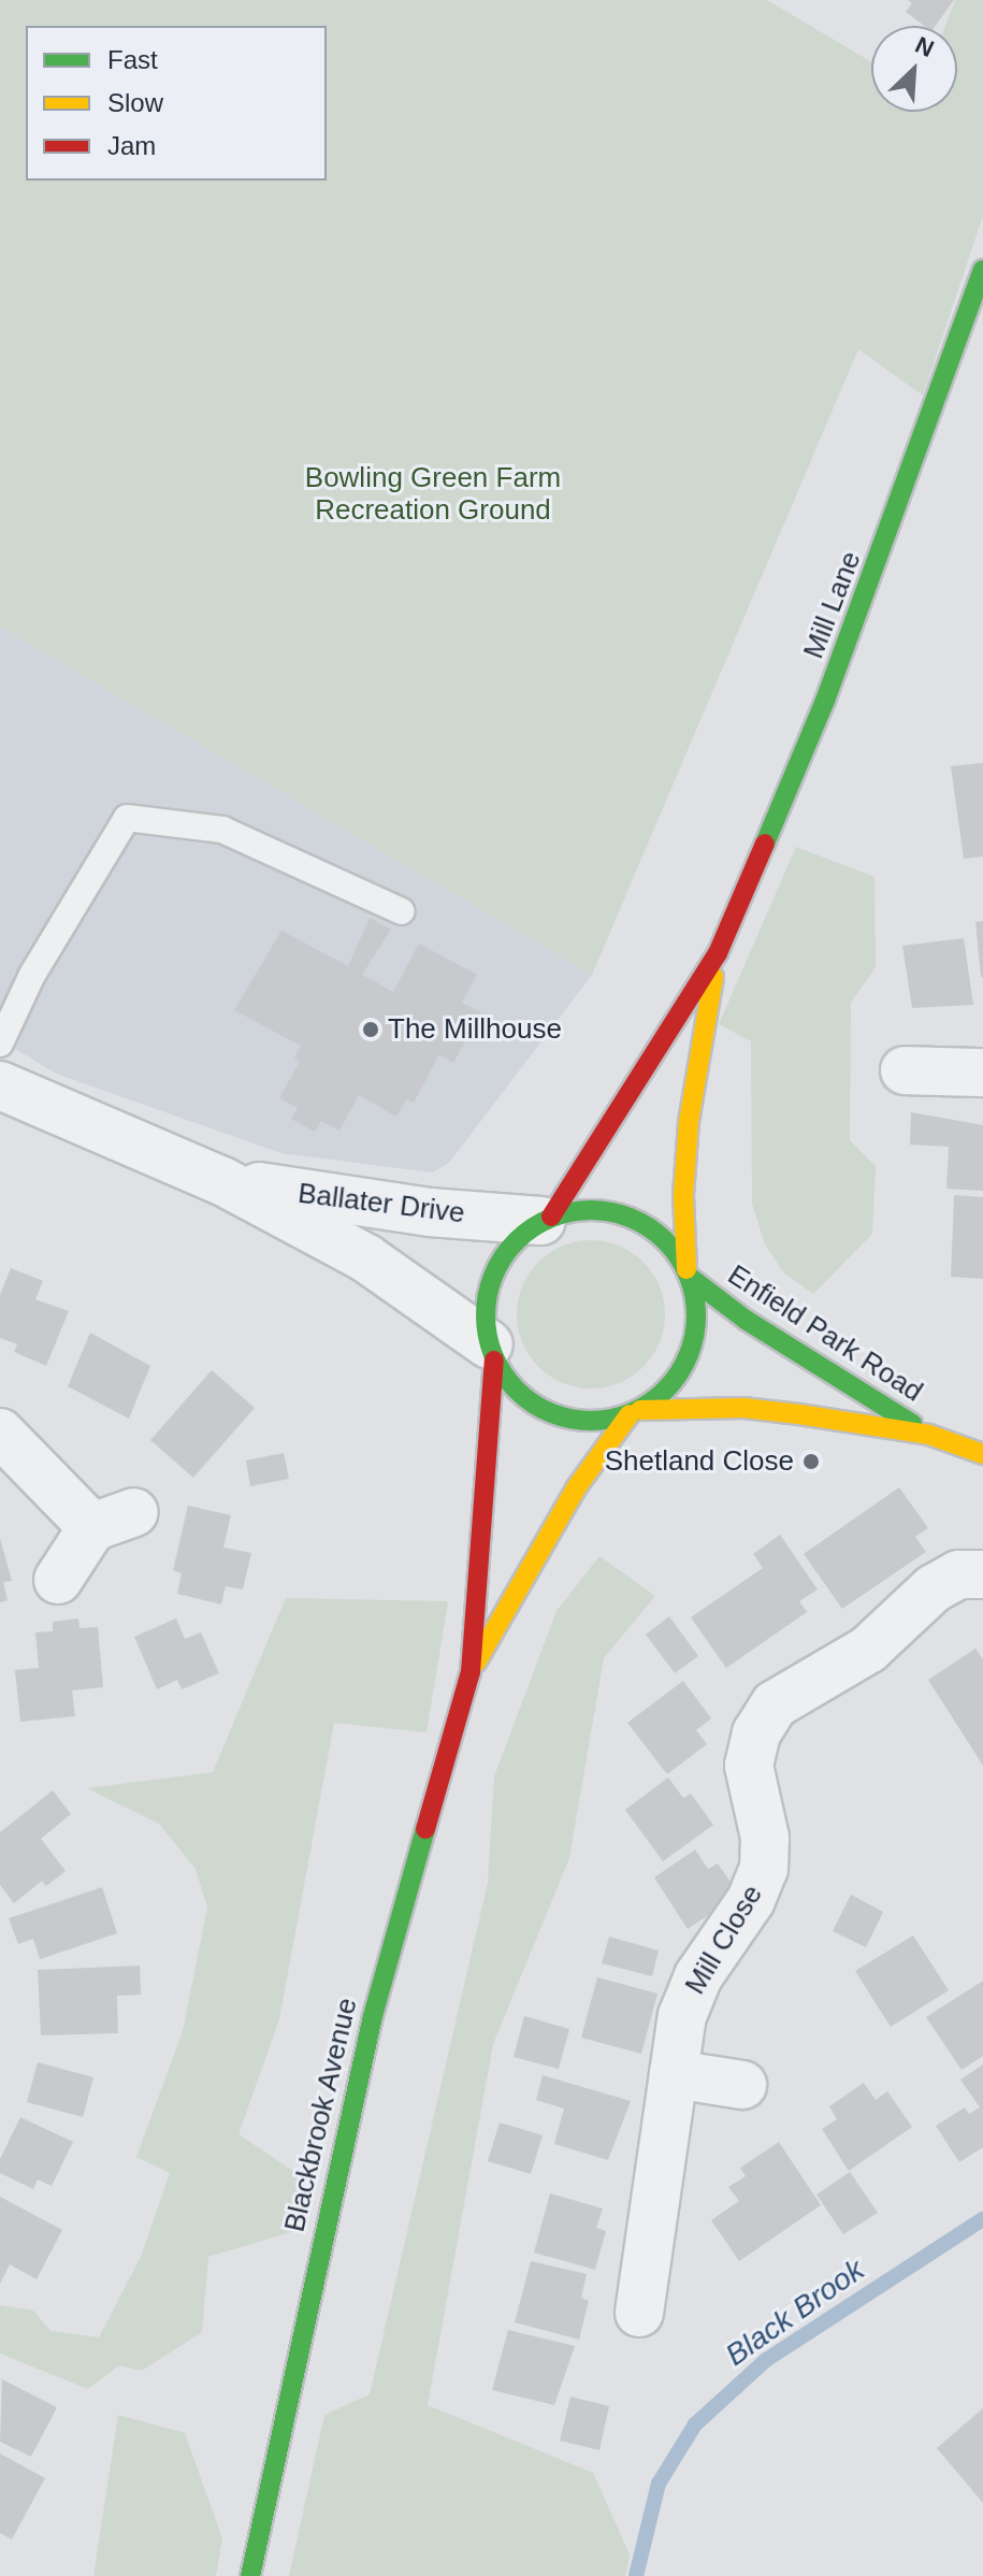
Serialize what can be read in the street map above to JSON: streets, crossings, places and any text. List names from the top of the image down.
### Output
{
  "streets": {
    "street": [
      "Mill Lane",
      "Ballater Drive",
      "Enfield Park Road",
      "Mill Close",
      "Blackbrook Avenue"
    ]
  },
  "crossings": [
    ["Mill Lane", "Ballater Drive"],
    ["Mill Lane", "Enfield Park Road"],
    ["Mill Lane", "Blackbrook Avenue"],
    ["Ballater Drive", "Enfield Park Road"],
    ["Ballater Drive", "Blackbrook Avenue"],
    ["Enfield Park Road", "Blackbrook Avenue"]
  ],
  "water": ["Black Brook"],
  "parks": ["Bowling Green Farm Recreation Ground"],
  "places": ["The Millhouse", "Shetland Close"],
  "legend": ["Fast", "Slow", "Jam"],
  "north": "top right"
}
